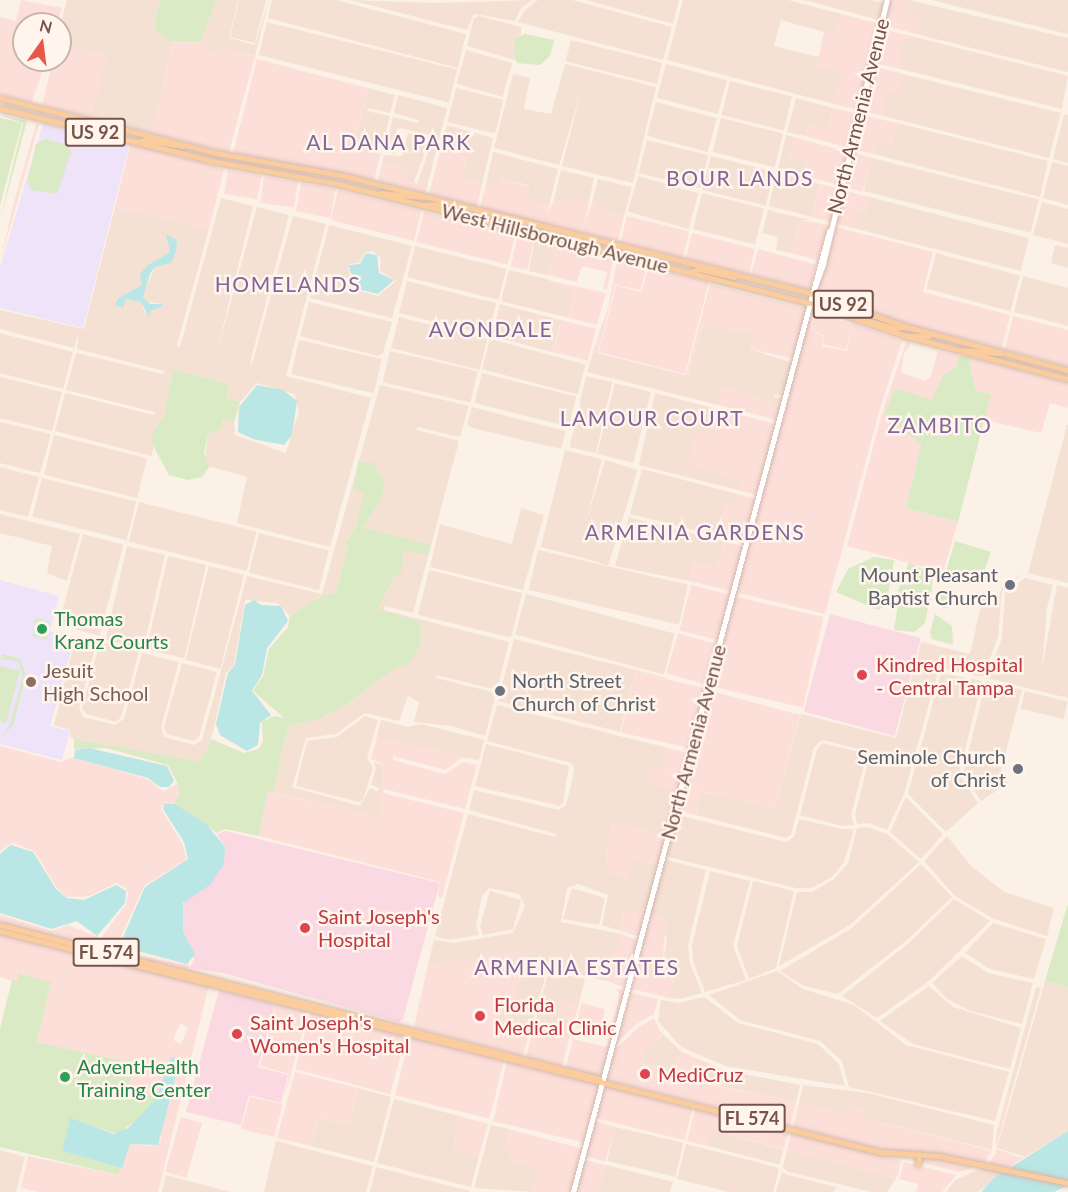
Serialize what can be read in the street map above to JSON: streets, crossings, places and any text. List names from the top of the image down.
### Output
{
  "streets": {
    "main road": [
      "North Armenia Avenue",
      "US 92",
      "West Hillsborough Avenue",
      "FL 574"
    ]
  },
  "crossings": [
    ["North Armenia Avenue", "West Hillsborough Avenue"],
    ["North Armenia Avenue", "FL 574"]
  ],
  "districts": [
    "AL DANA PARK",
    "BOUR LANDS",
    "HOMELANDS",
    "AVONDALE",
    "LAMOUR COURT",
    "ZAMBITO",
    "ARMENIA GARDENS",
    "ARMENIA ESTATES"
  ],
  "places": [
    "Mount Pleasant Baptist Church",
    "Thomas Kranz Courts",
    "Kindred Hospital - Central Tampa",
    "Jesuit High School",
    "North Street Church of Christ",
    "Seminole Church of Christ",
    "Saint Joseph's Hospital",
    "Florida Medical Clinic",
    "Saint Joseph's Women's Hospital",
    "MediCruz",
    "AdventHealth Training Center"
  ],
  "north": "top"
}
